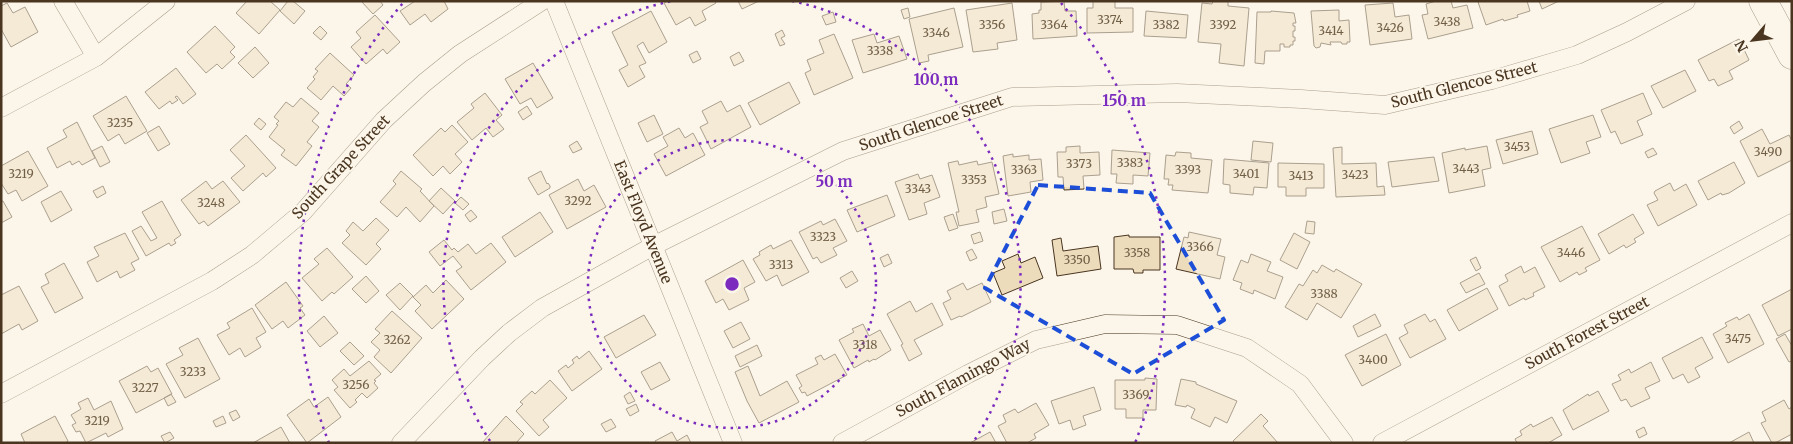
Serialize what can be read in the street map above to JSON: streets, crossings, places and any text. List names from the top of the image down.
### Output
{
  "streets": {
    "street": [
      "South Glencoe Street",
      "South Grape Street",
      "East Floyd Avenue",
      "South Forest Street",
      "South Flamingo Way"
    ]
  },
  "crossings": [
    ["South Glencoe Street", "East Floyd Avenue"]
  ],
  "house_numbers": [
    "3374",
    "3438",
    "3356",
    "3364",
    "3382",
    "3392",
    "3426",
    "3414",
    "3346",
    "3338",
    "3235",
    "3453",
    "3490",
    "3383",
    "3373",
    "3443",
    "3363",
    "3393",
    "3219",
    "3401",
    "3423",
    "3413",
    "3353",
    "3343",
    "3292",
    "3248",
    "3323",
    "3366",
    "3358",
    "3446",
    "3350",
    "3313",
    "3388",
    "3475",
    "3262",
    "3318",
    "3400",
    "3233",
    "3256",
    "3227",
    "3369",
    "3219"
  ],
  "north": "bottom left",
  "rings": ["100 m", "150 m", "50 m"]
}
